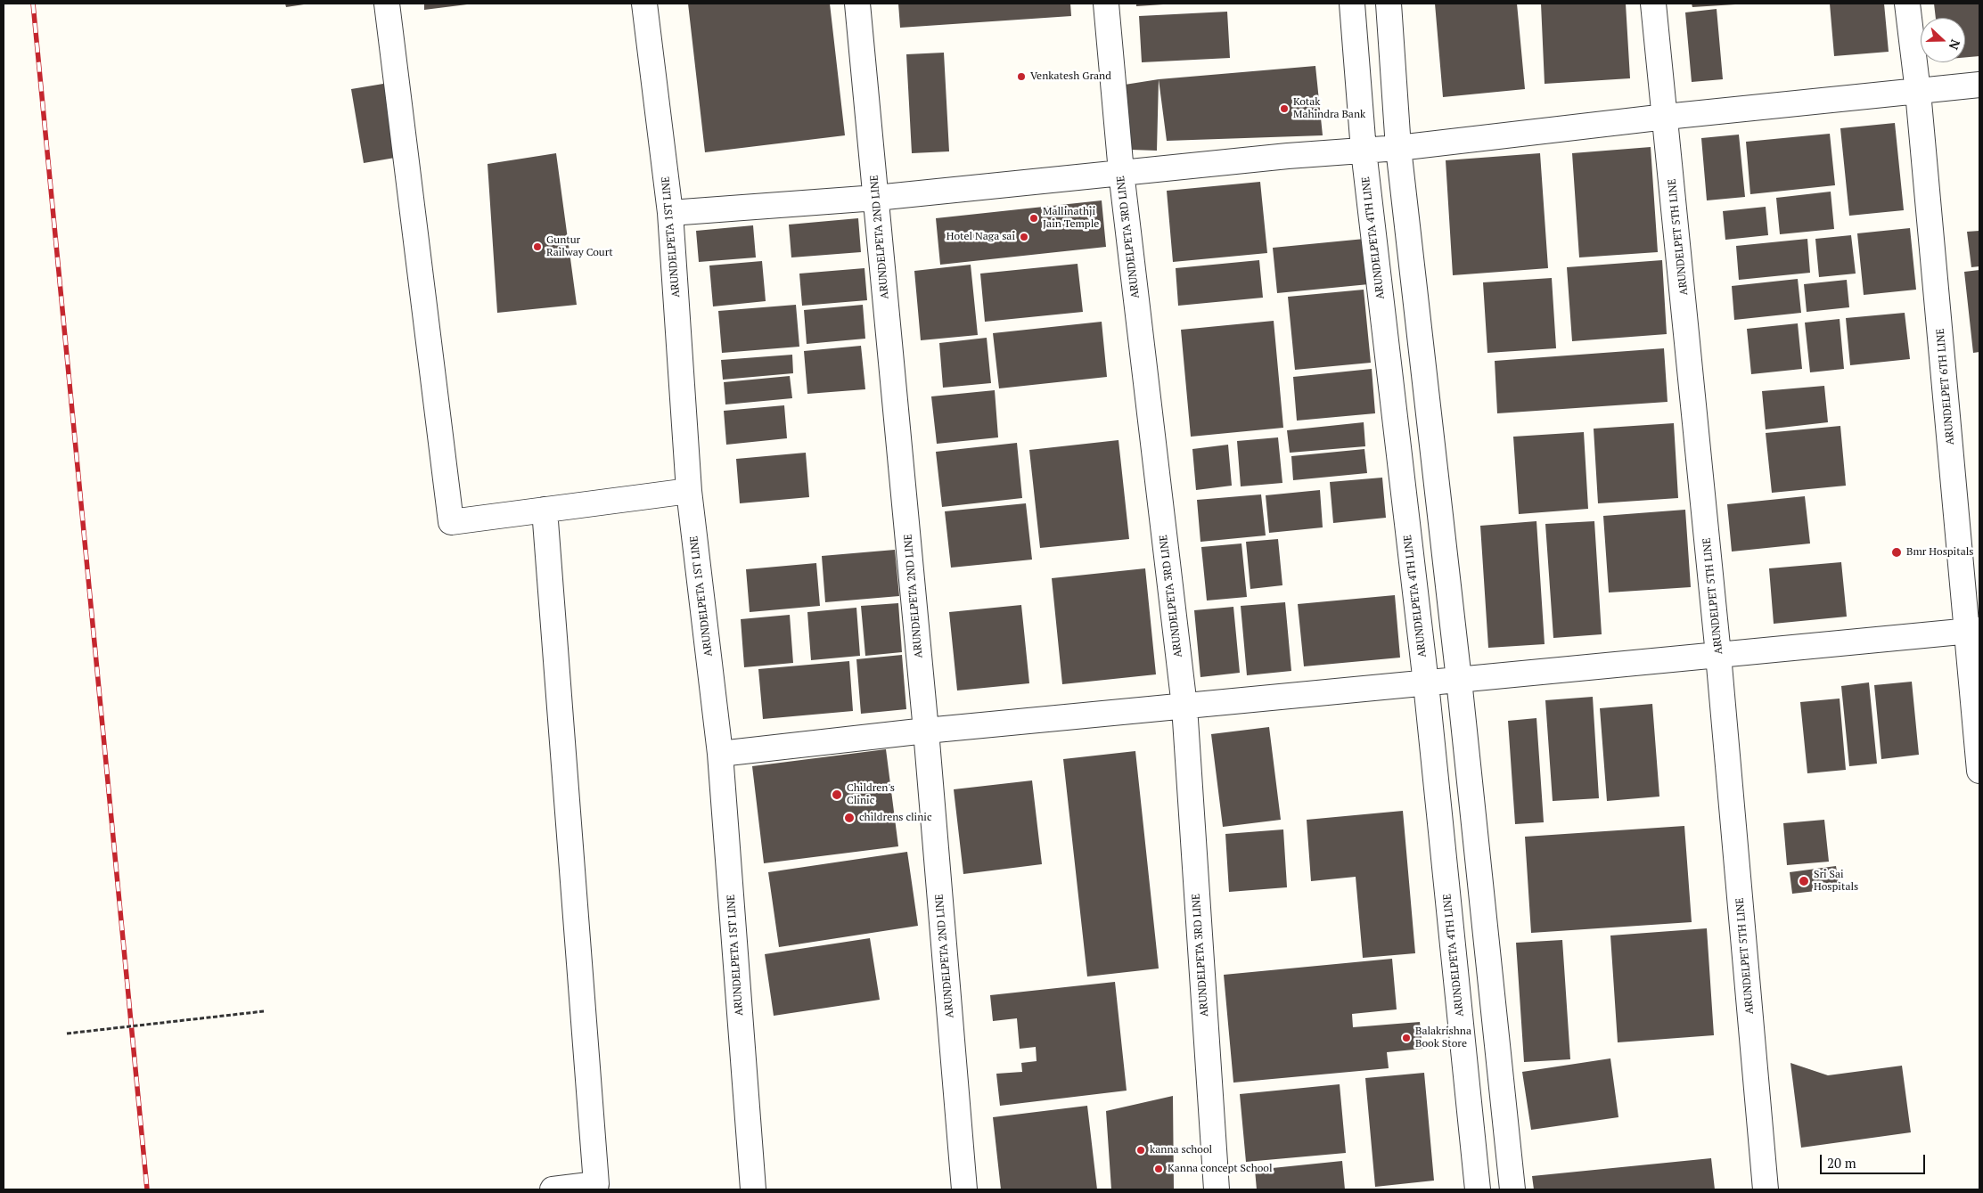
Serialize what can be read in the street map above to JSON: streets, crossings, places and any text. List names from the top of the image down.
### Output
{
  "streets": {
    "street": [
      "ARUNDELPETA 1ST LINE",
      "ARUNDELPETA 2ND LINE",
      "ARUNDELPETA 3RD LINE",
      "ARUNDELPET 5TH LINE",
      "ARUNDELPETA 4TH LINE",
      "ARUNDELPET 6TH LINE"
    ]
  },
  "places": [
    "Venkatesh Grand",
    "Kotak Mahindra Bank",
    "Mallinathji Jain Temple",
    "Hotel Naga sai",
    "Guntur Railway Court",
    "Bmr Hospitals",
    "Children's Clinic",
    "childrens clinic",
    "Sri Sai Hospitals",
    "Balakrishna Book Store",
    "kanna school",
    "Kanna concept School"
  ],
  "scale_bar": "20 m",
  "north": "right"
}
